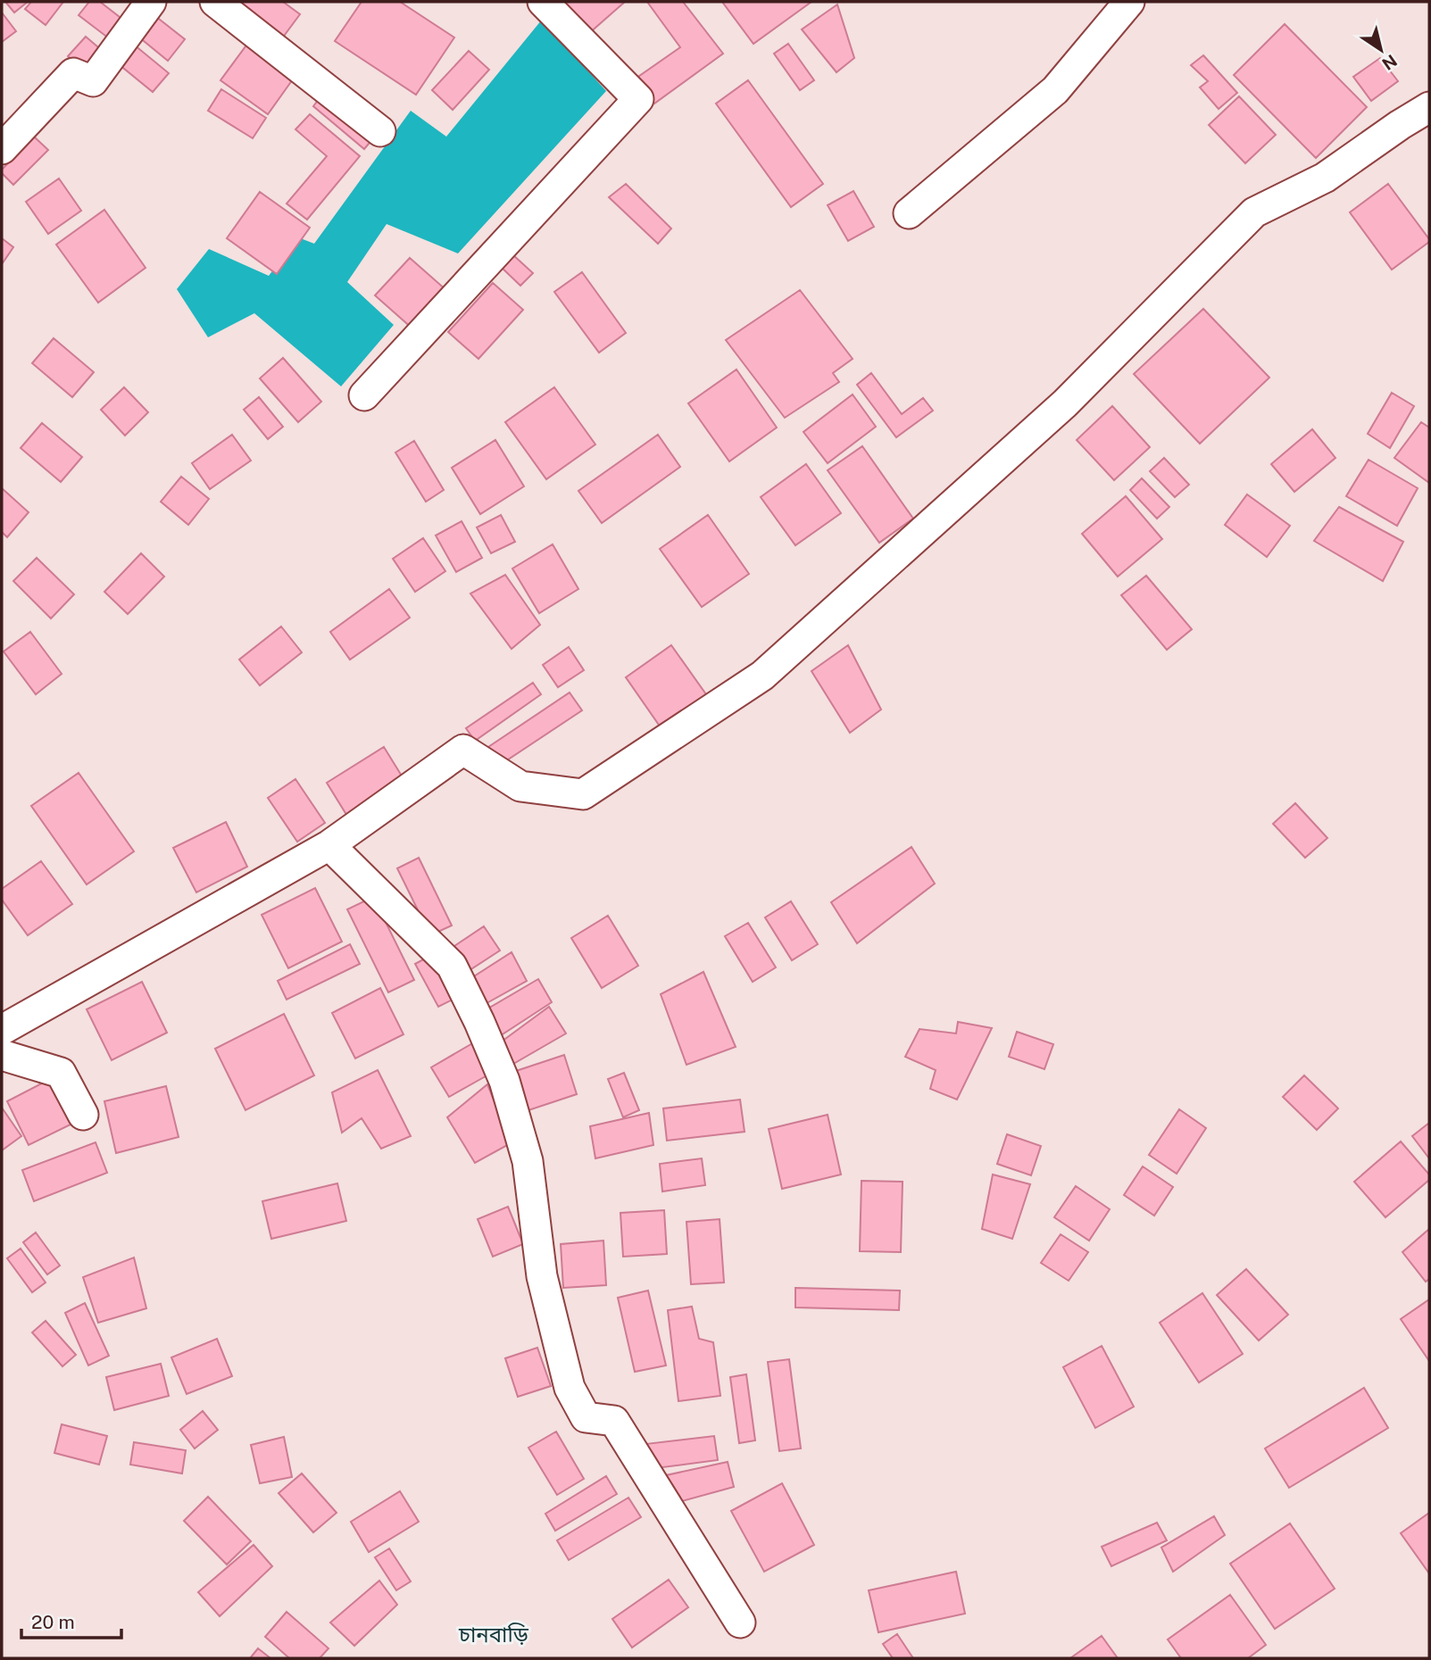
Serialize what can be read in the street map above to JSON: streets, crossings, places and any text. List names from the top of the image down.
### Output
{
  "districts": ["চানবাড়ি"],
  "scale_bar": "20 m",
  "north": "bottom right"
}
